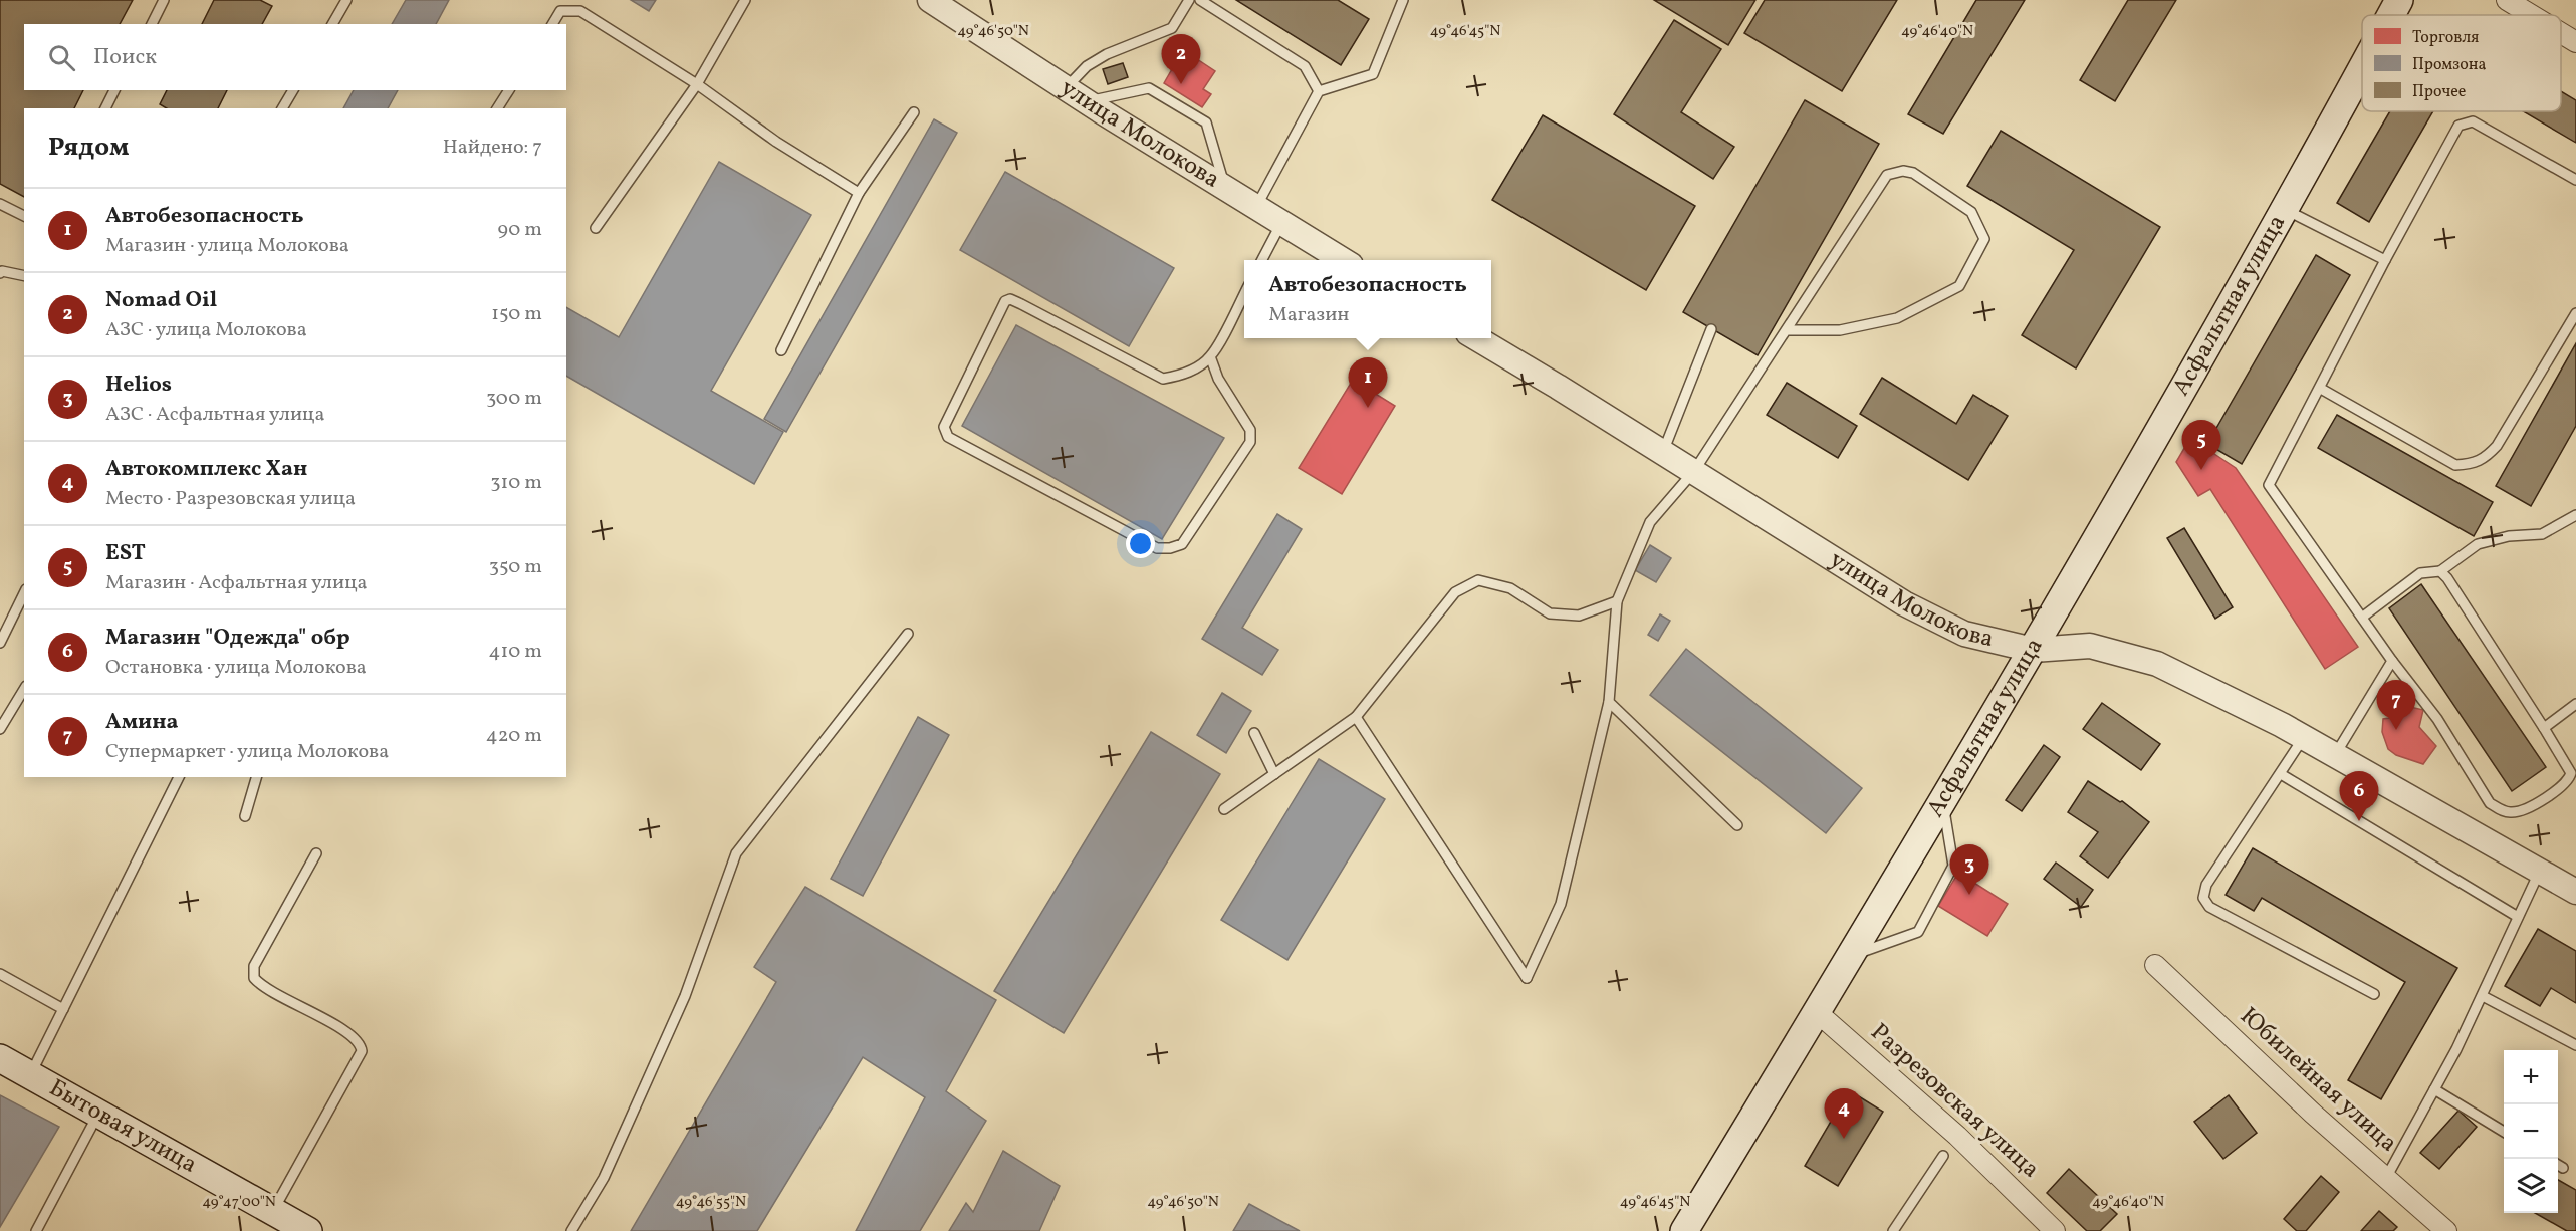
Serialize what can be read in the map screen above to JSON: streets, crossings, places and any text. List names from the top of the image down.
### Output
{
  "streets": {
    "main road": ["Асфальтная улица", "Бытовая улица"],
    "street": ["улица Молокова", "Юбилейная улица", "Разрезовская улица"]
  },
  "crossings": [
    ["улица Молокова", "Асфальтная улица"],
    ["Асфальтная улица", "Разрезовская улица"]
  ],
  "legend": ["Торговля", "Промзона", "Прочее"],
  "page": {
    "search": "Поиск",
    "pins": [
      "2",
      "1",
      "5",
      "7",
      "6",
      "3",
      "4"
    ],
    "heading": ["Рядом", "Найдено: 7"],
    "list": [
      {
        "mark": "1",
        "name": "Автобезопасность",
        "note": "Магазин · улица Молокова",
        "value": "90 m"
      },
      {
        "mark": "2",
        "name": "Nomad Oil",
        "note": "АЗС · улица Молокова",
        "value": "150 m"
      },
      {
        "mark": "3",
        "name": "Helios",
        "note": "АЗС · Асфальтная улица",
        "value": "300 m"
      },
      {
        "mark": "4",
        "name": "Автокомплекс Хан",
        "note": "Место · Разрезовская улица",
        "value": "310 m"
      },
      {
        "mark": "5",
        "name": "EST",
        "note": "Магазин · Асфальтная улица",
        "value": "350 m"
      },
      {
        "mark": "6",
        "name": "Магазин \"Одежда\" обр",
        "note": "Остановка · улица Молокова",
        "value": "410 m"
      },
      {
        "mark": "7",
        "name": "Амина",
        "note": "Супермаркет · улица Молокова",
        "value": "420 m"
      }
    ],
    "popup": ["Автобезопасность", "Магазин"],
    "map_buttons": ["+", "−"]
  },
  "coordinates": [
    "49°46'50\"N",
    "49°46'45\"N",
    "49°46'40\"N",
    "49°47'00\"N",
    "49°46'55\"N"
  ]
}
